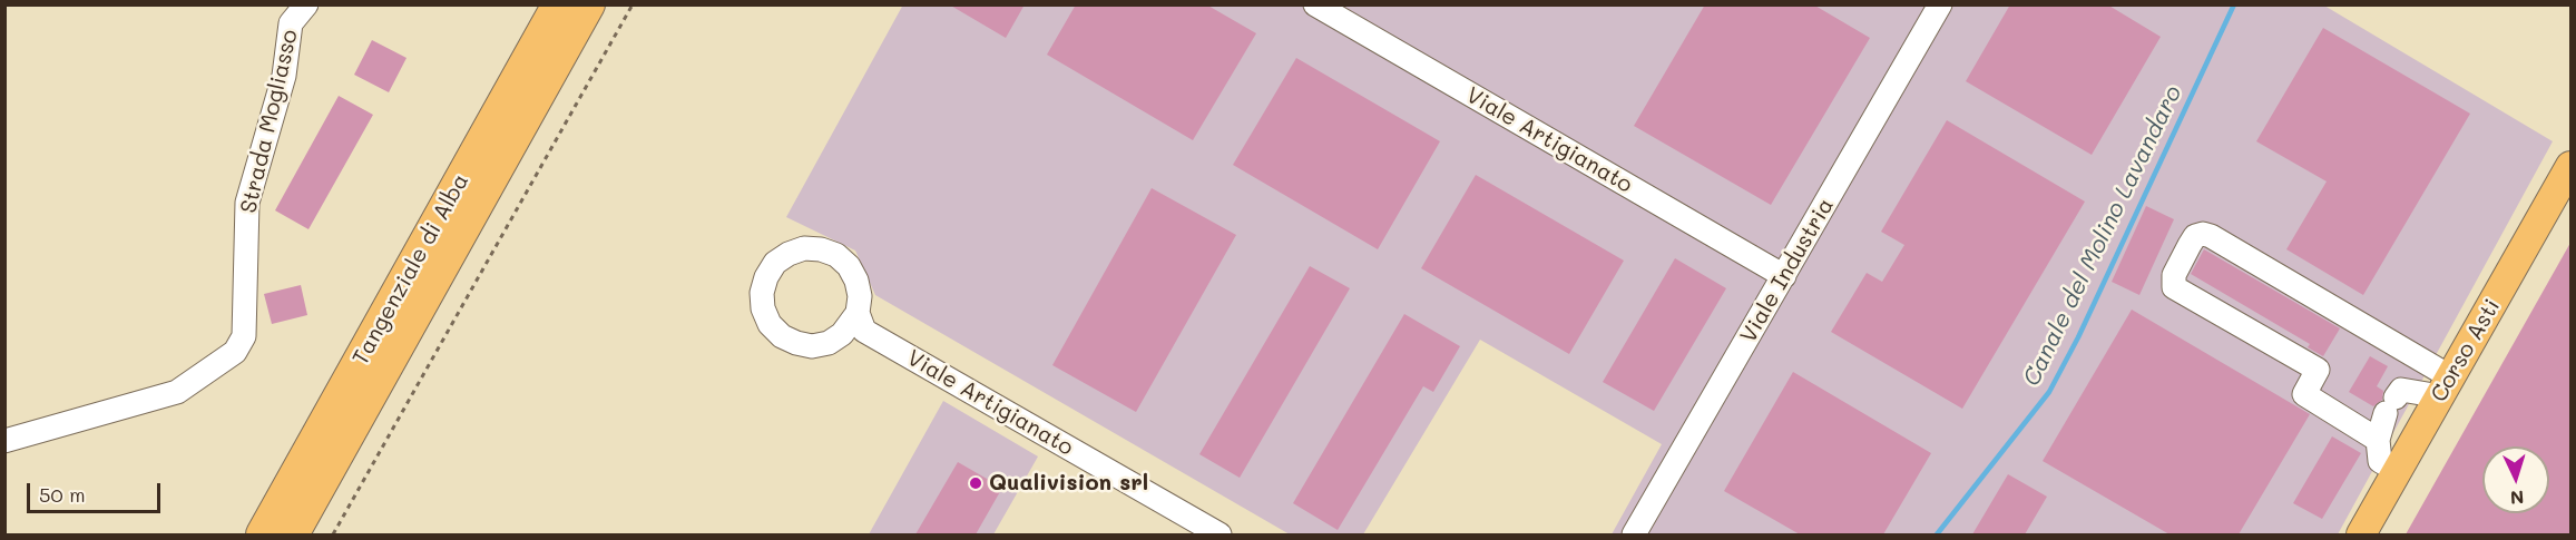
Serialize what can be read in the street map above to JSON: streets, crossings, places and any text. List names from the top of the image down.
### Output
{
  "streets": {
    "highway": ["Tangenziale di Alba"],
    "main road": ["Corso Asti"],
    "street": ["Strada Mogliasso", "Viale Artigianato", "Viale Industria"]
  },
  "crossings": [
    ["Viale Artigianato", "Viale Industria"]
  ],
  "water": ["Canale del Molino Lavandaro"],
  "places": ["Qualivision srl"],
  "scale_bar": "50 m",
  "north": "bottom"
}
